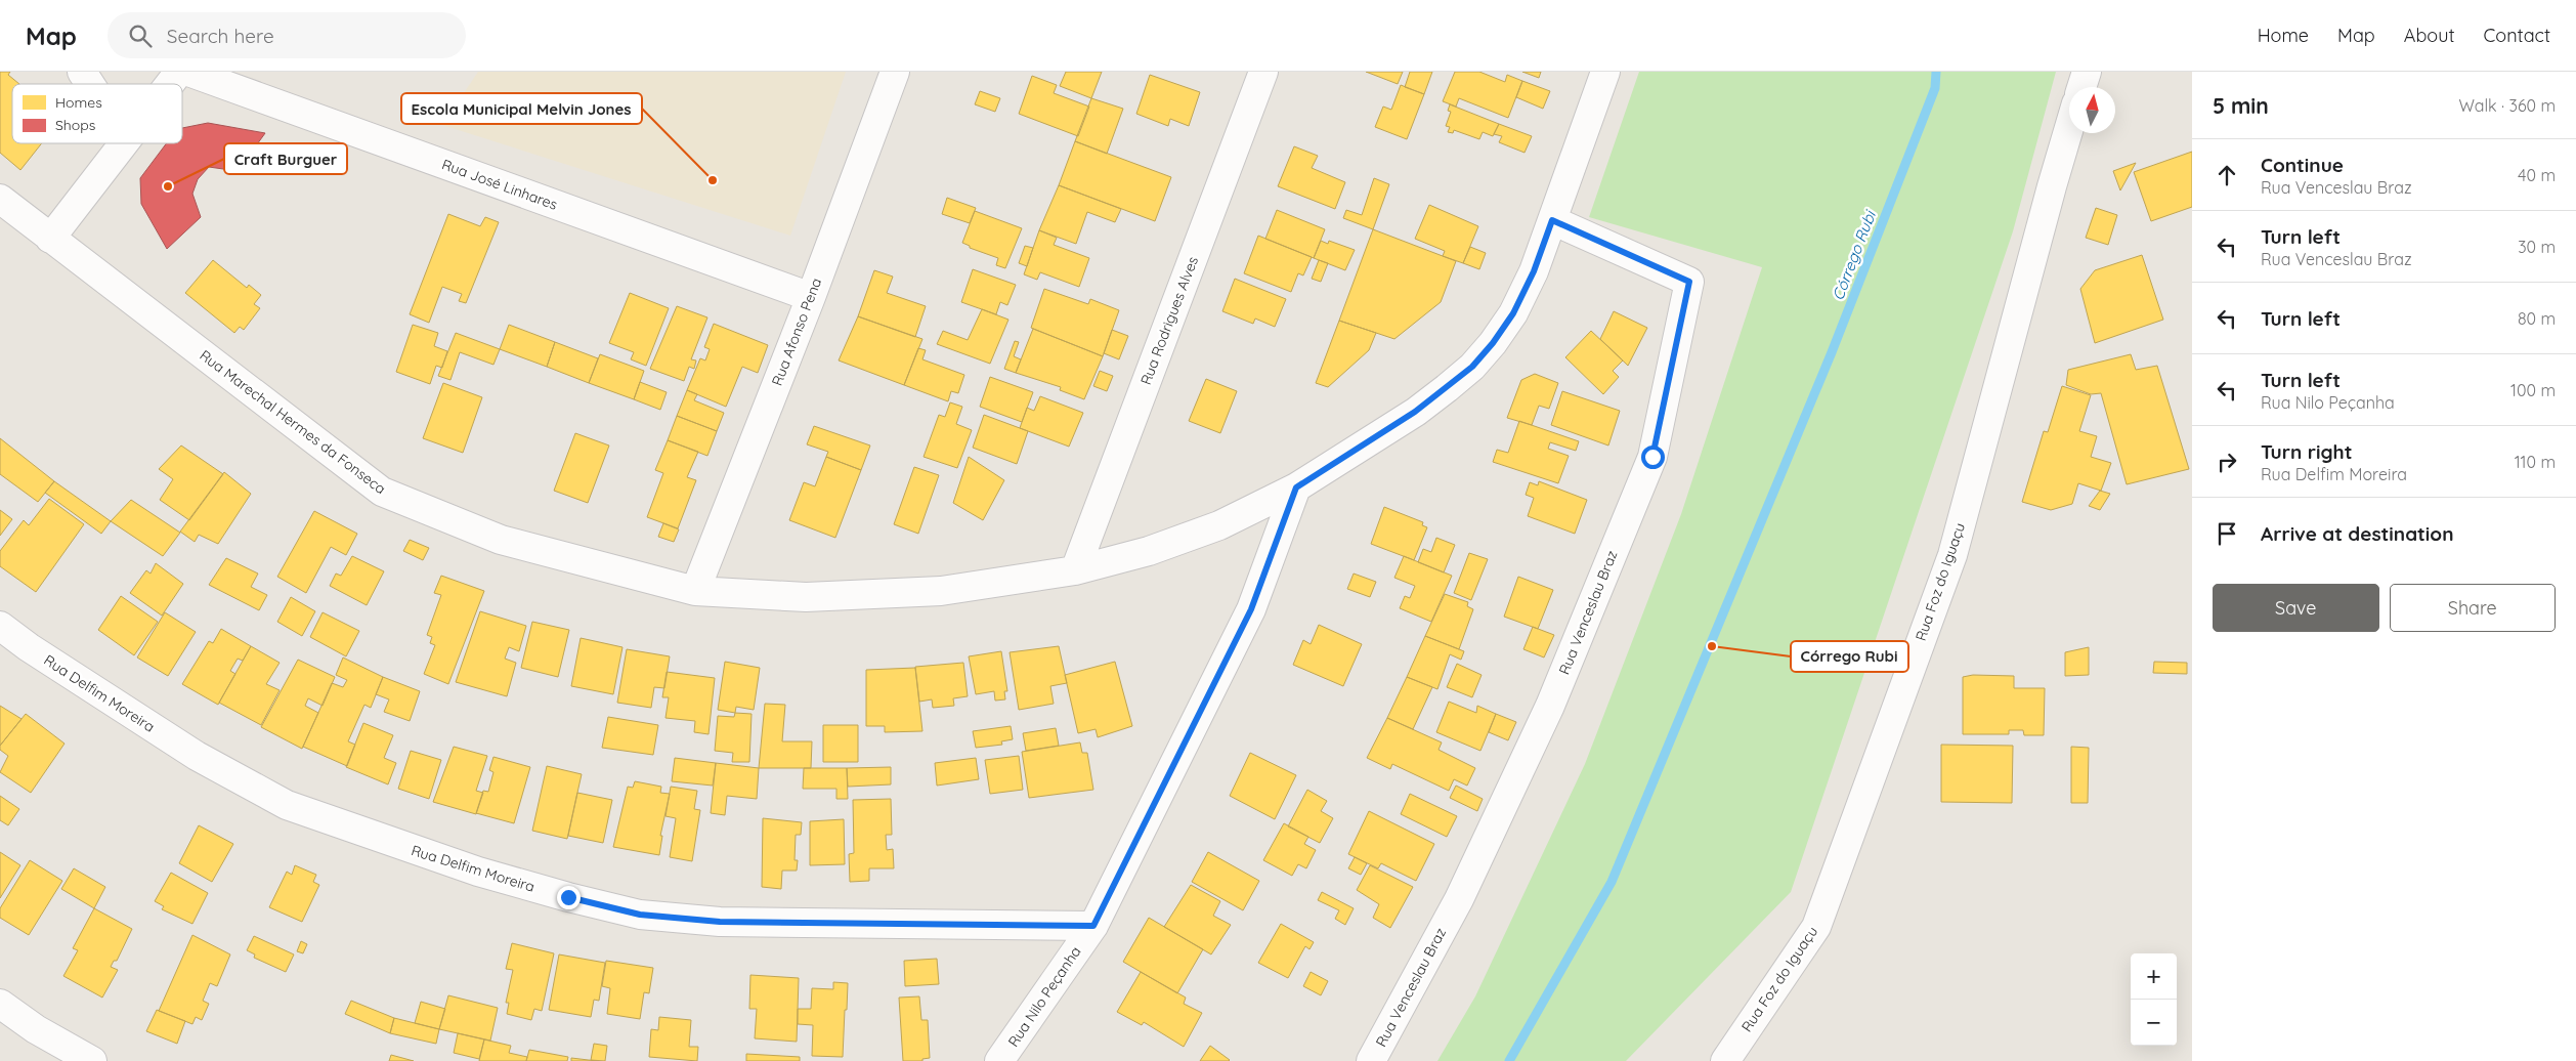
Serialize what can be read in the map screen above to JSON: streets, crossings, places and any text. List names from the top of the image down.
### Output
{
  "streets": {
    "street": [
      "Rua José Linhares",
      "Rua Rodrigues Alves",
      "Rua Afonso Pena",
      "Rua Marechal Hermes da Fonseca",
      "Rua Foz do Iguaçu",
      "Rua Venceslau Braz",
      "Rua Delfim Moreira",
      "Rua Nilo Peçanha"
    ]
  },
  "crossings": [
    ["Rua José Linhares", "Rua Afonso Pena"],
    ["Rua Rodrigues Alves", "Rua Marechal Hermes da Fonseca"],
    ["Rua Afonso Pena", "Rua Marechal Hermes da Fonseca"],
    ["Rua Marechal Hermes da Fonseca", "Rua Venceslau Braz"],
    ["Rua Marechal Hermes da Fonseca", "Rua Nilo Peçanha"],
    ["Rua Delfim Moreira", "Rua Nilo Peçanha"]
  ],
  "water": ["Córrego Rubi"],
  "places": ["Escola Municipal Melvin Jones", "Craft Burguer", "Córrego Rubi"],
  "legend": ["Homes", "Shops"],
  "north": "top",
  "page": {
    "header": "Map",
    "search": "Search here",
    "nav": [
      "Home",
      "Map",
      "About",
      "Contact"
    ],
    "heading": ["5 min", "Walk · 360 m"],
    "list": [
      ["Continue", "Rua Venceslau Braz", "40 m"],
      ["Turn left", "Rua Venceslau Braz", "30 m"],
      ["Turn left", "80 m"],
      ["Turn left", "Rua Nilo Peçanha", "100 m"],
      ["Turn right", "Rua Delfim Moreira", "110 m"],
      "Arrive at destination"
    ],
    "buttons": ["Save", "Share"],
    "map_buttons": ["+", "−"]
  }
}
